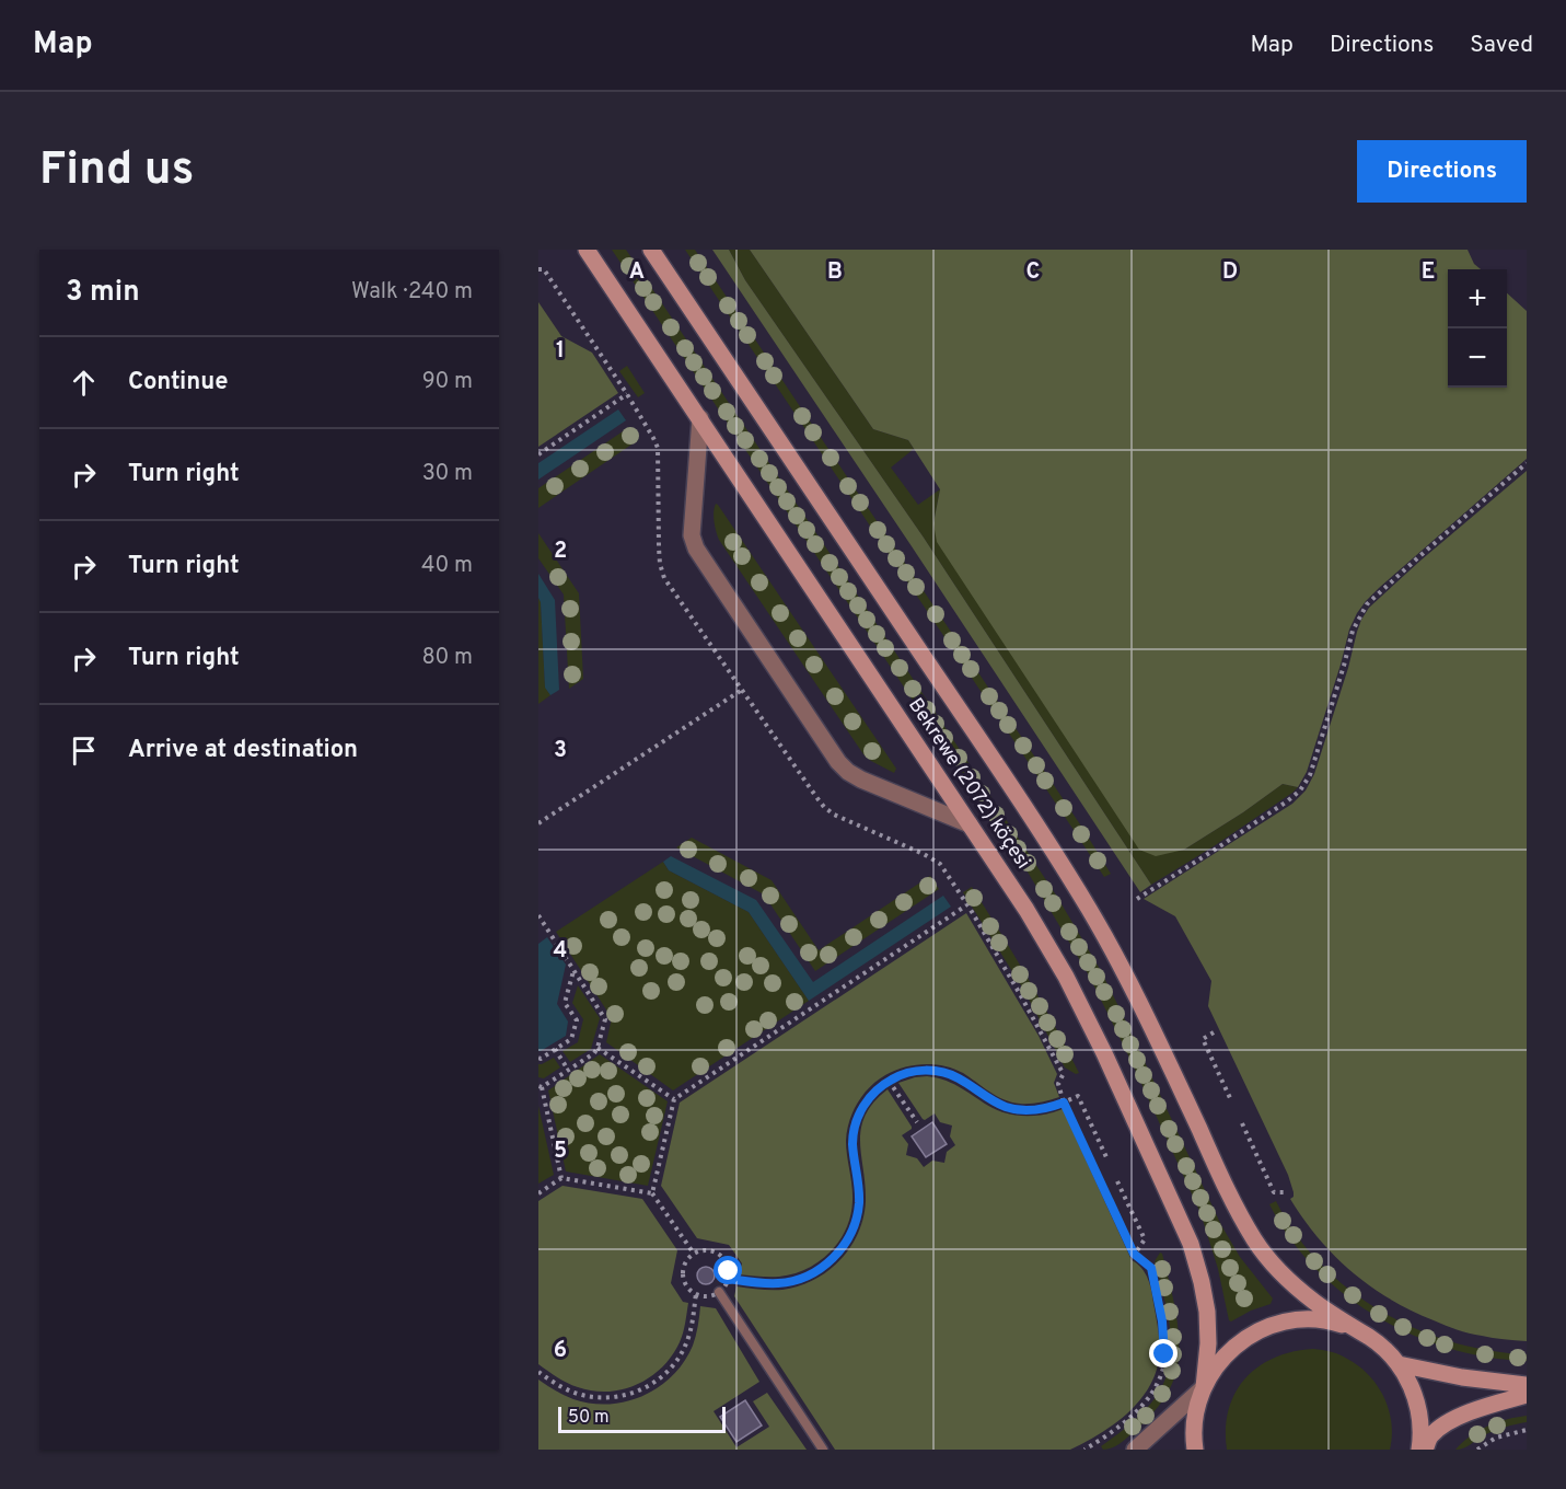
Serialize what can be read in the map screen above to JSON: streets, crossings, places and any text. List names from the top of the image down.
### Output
{
  "streets": {
    "main road": ["Bekrewe (2072) köçesi"]
  },
  "scale_bar": "50 m",
  "page": {
    "header": "Map",
    "nav": ["Map", "Directions", "Saved"],
    "buttons": "Directions",
    "title": "Find us",
    "heading": ["3 min", "Walk · 240 m"],
    "map_buttons": ["+", "−"],
    "list": [
      ["Continue", "90 m"],
      ["Turn right", "30 m"],
      ["Turn right", "40 m"],
      ["Turn right", "80 m"],
      "Arrive at destination"
    ],
    "scale": "50 m"
  },
  "grid": {
    "columns": [
      "A",
      "B",
      "C",
      "D",
      "E"
    ],
    "rows": [
      "1",
      "2",
      "3",
      "4",
      "5",
      "6"
    ]
  }
}
